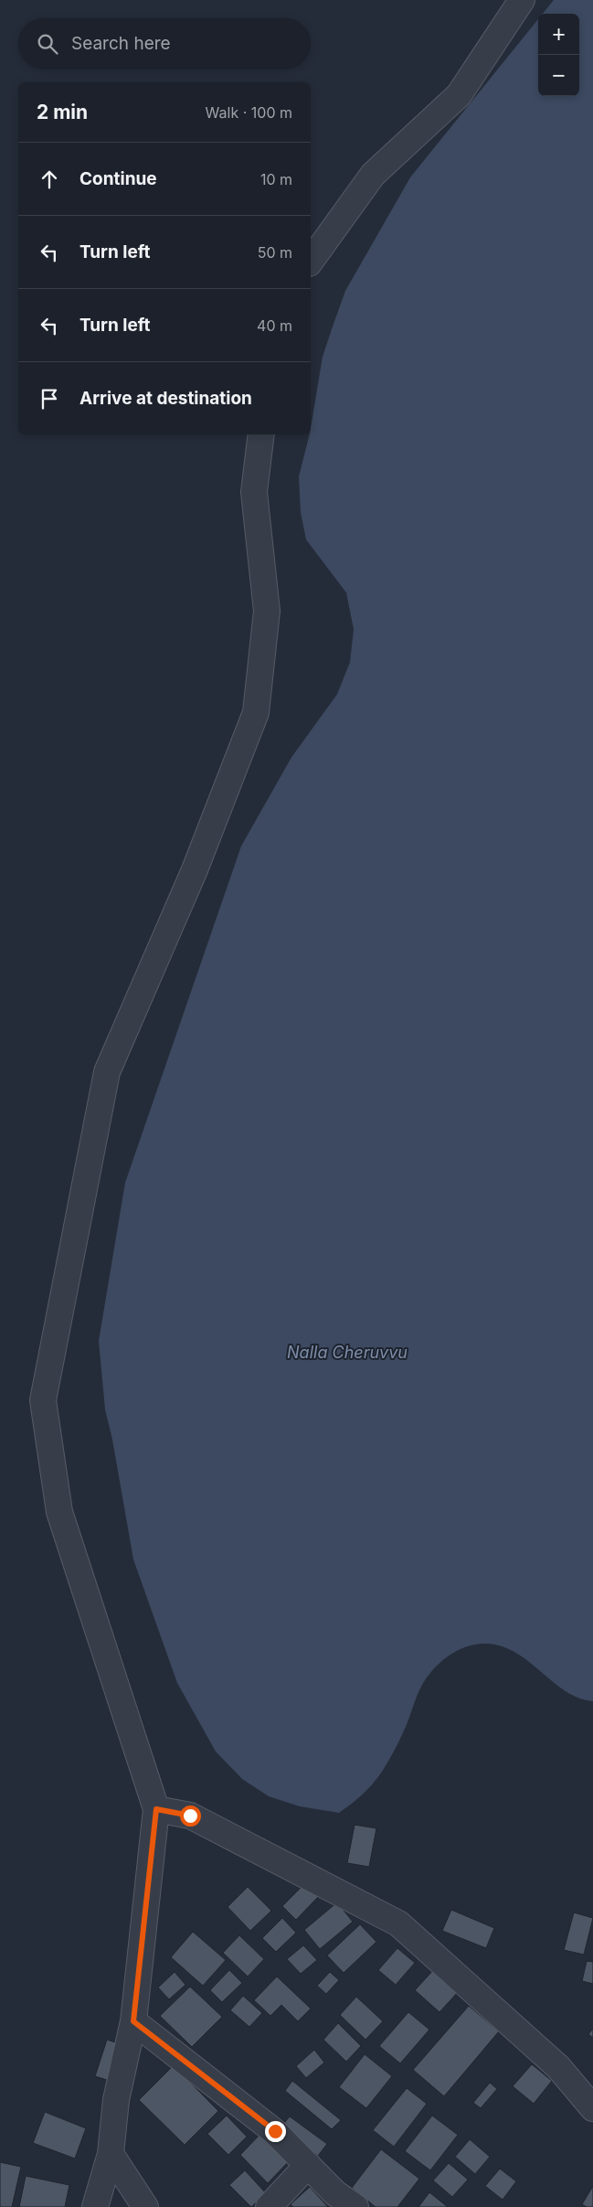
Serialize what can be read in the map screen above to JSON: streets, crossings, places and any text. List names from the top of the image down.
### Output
{
  "water": ["Nalla Cheruvvu"],
  "page": {
    "map_buttons": ["+", "−"],
    "search": "Search here",
    "heading": ["2 min", "Walk · 100 m"],
    "list": [
      ["Continue", "10 m"],
      ["Turn left", "50 m"],
      ["Turn left", "40 m"],
      "Arrive at destination"
    ]
  }
}
